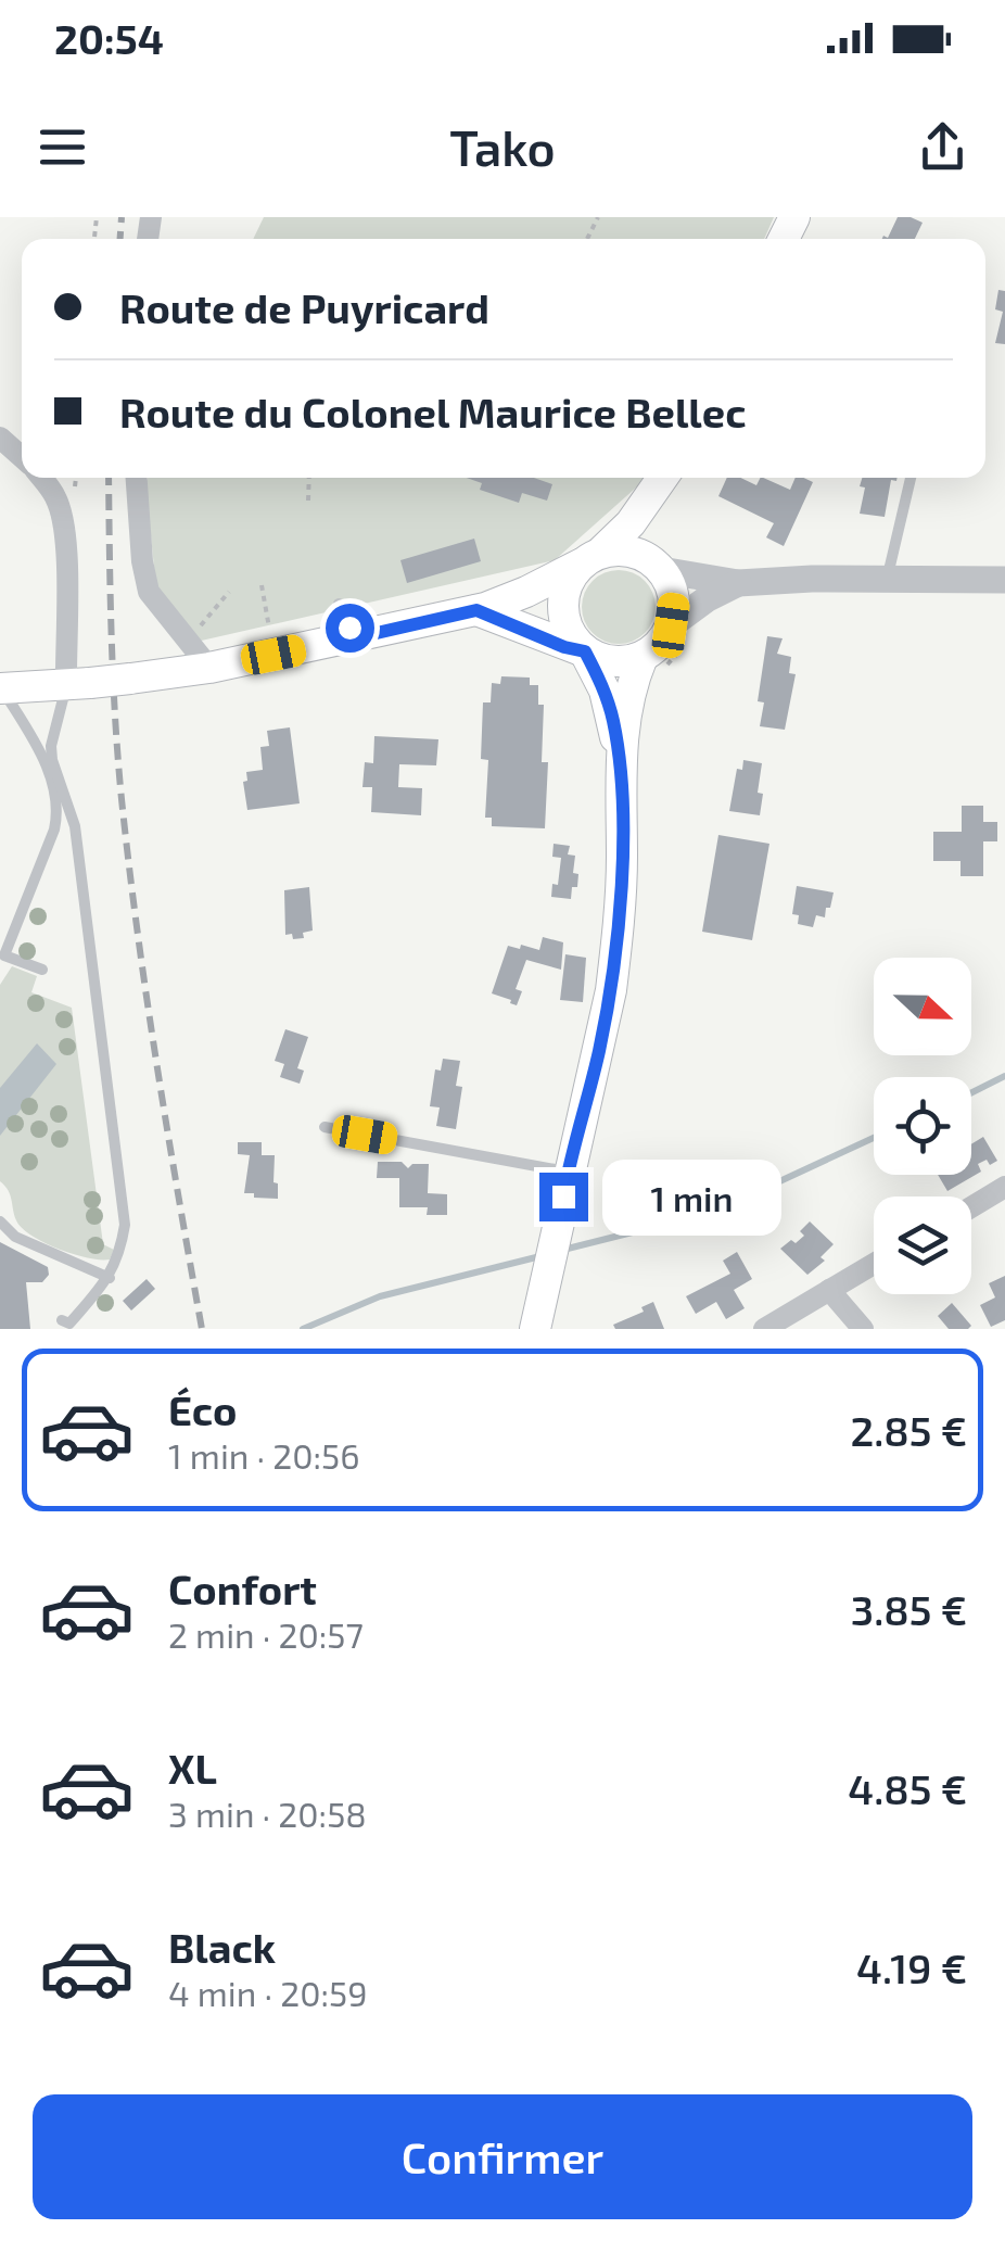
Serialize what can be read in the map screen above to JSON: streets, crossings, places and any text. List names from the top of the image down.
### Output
{
  "north": "right",
  "page": {
    "status": "20:54",
    "header": "Tako",
    "banner": ["Route de Puyricard", "Route du Colonel Maurice Bellec"],
    "bubble": "1 min",
    "list": [
      {
        "name": "Éco",
        "note": "1 min · 20:56",
        "value": "2.85 €"
      },
      {
        "name": "Confort",
        "note": "2 min · 20:57",
        "value": "3.85 €"
      },
      {
        "name": "XL",
        "note": "3 min · 20:58",
        "value": "4.85 €"
      },
      {
        "name": "Black",
        "note": "4 min · 20:59",
        "value": "4.19 €"
      }
    ],
    "buttons": "Confirmer"
  }
}
